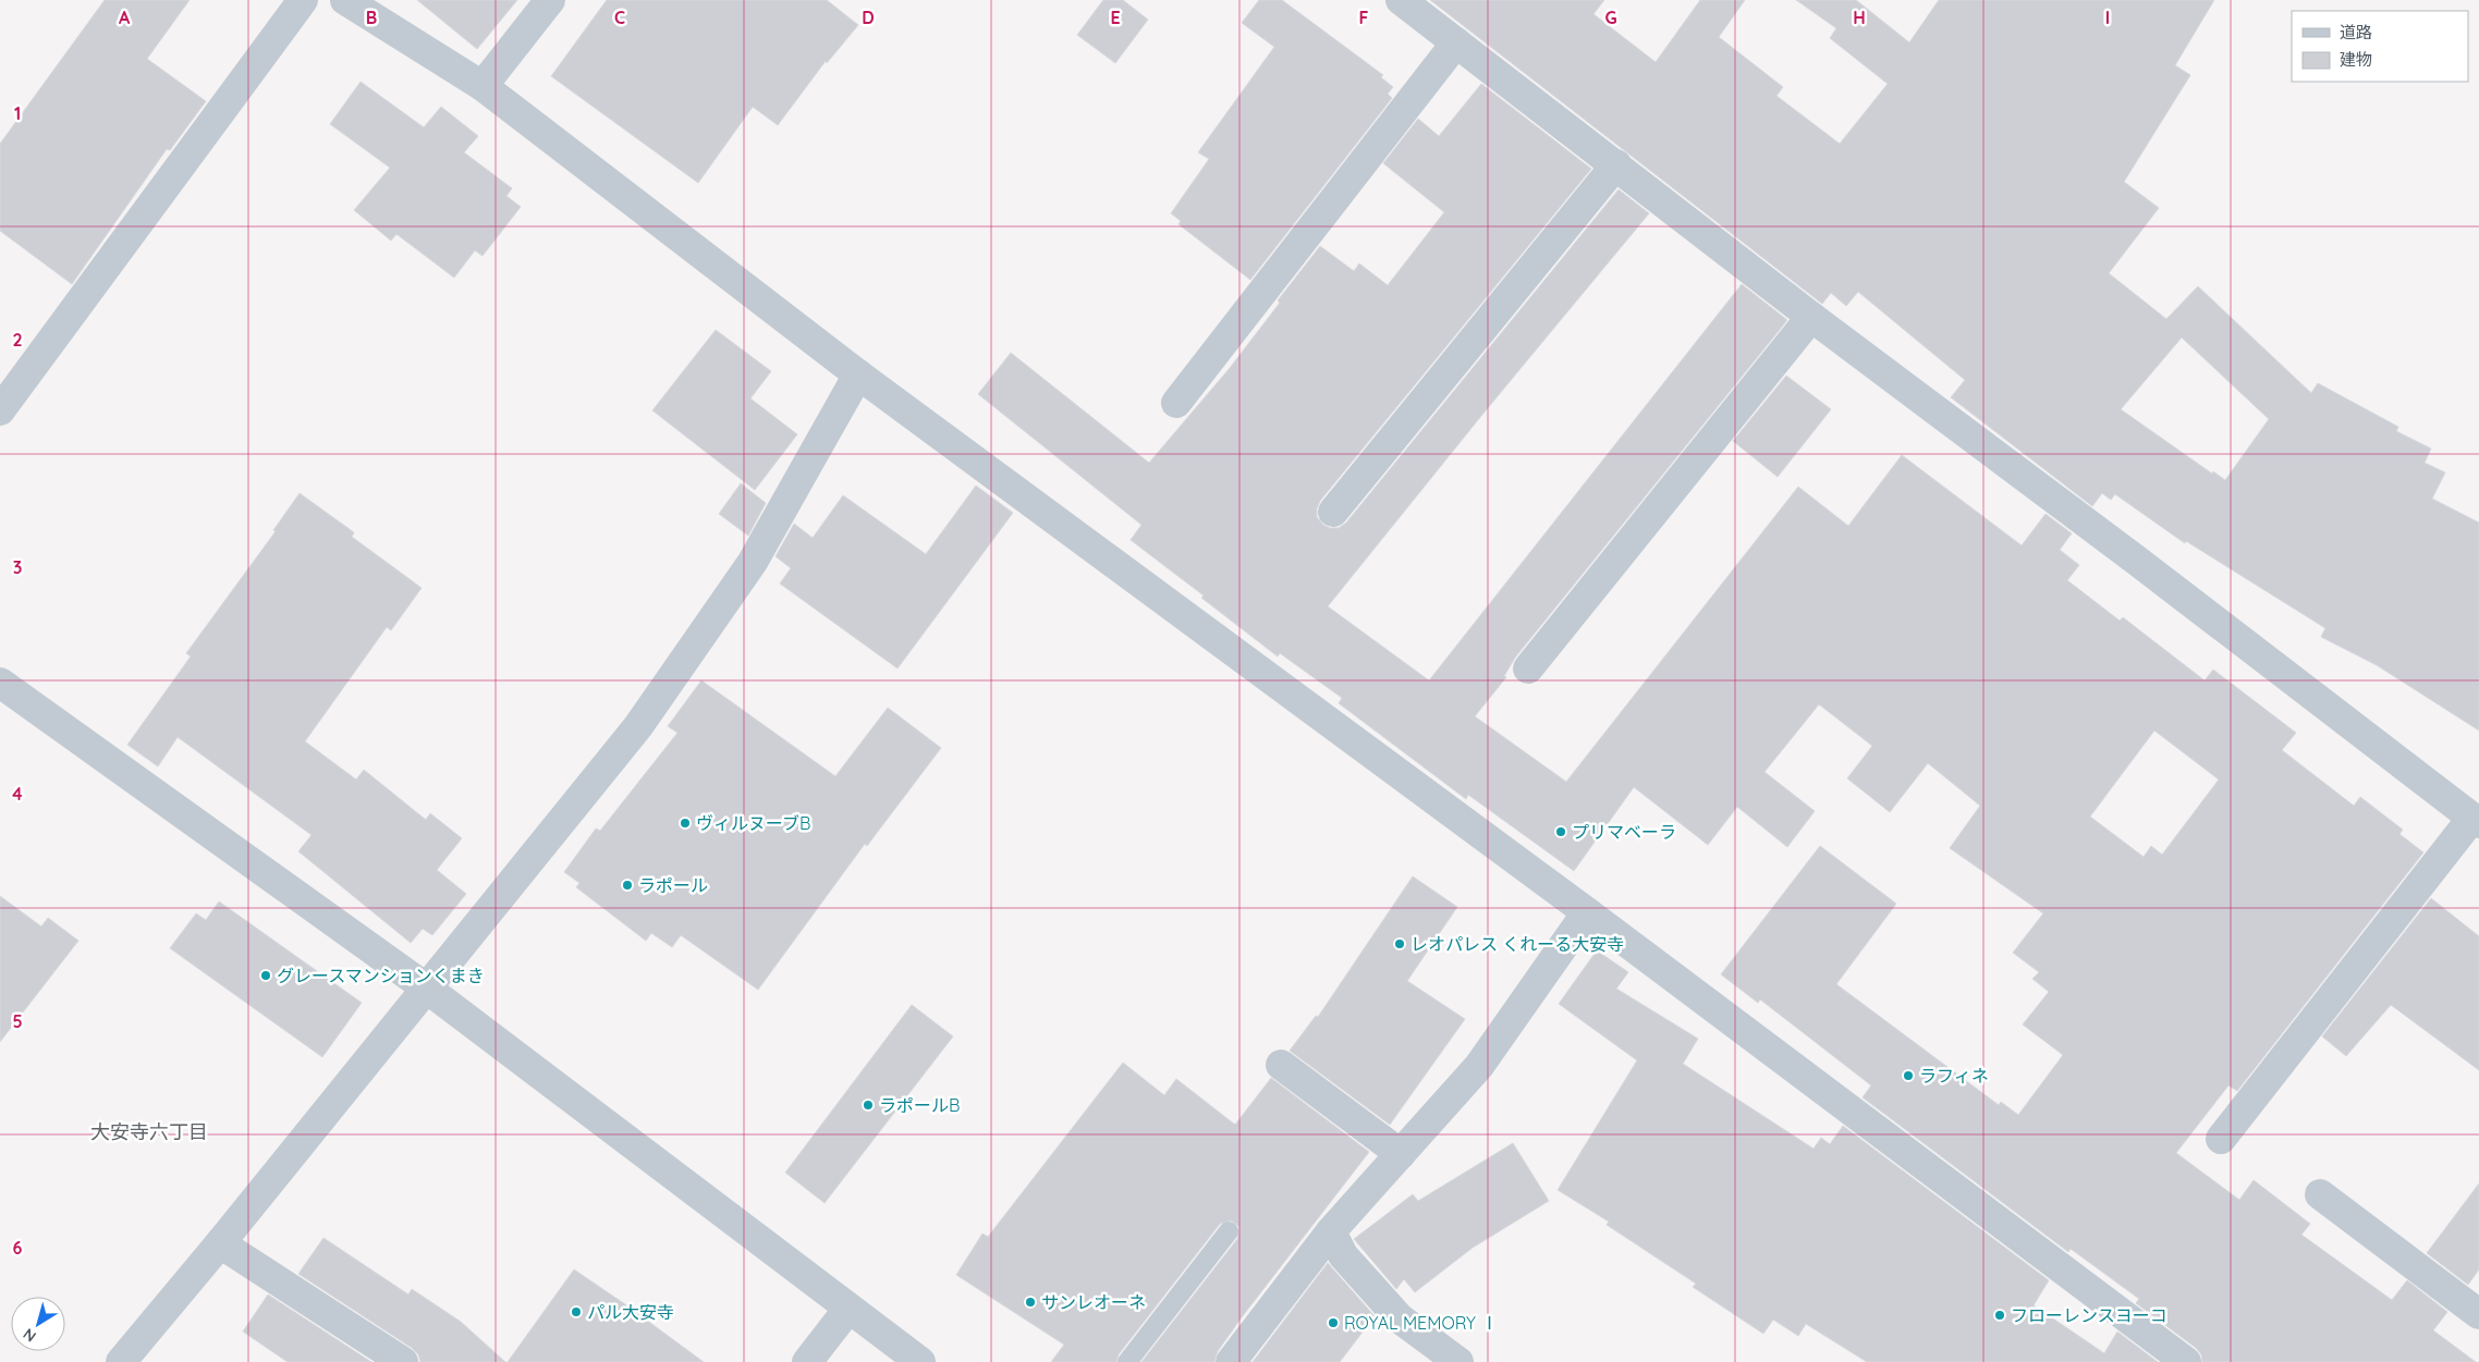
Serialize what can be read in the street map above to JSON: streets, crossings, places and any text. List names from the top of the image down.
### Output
{
  "districts": ["大安寺六丁目"],
  "places": [
    "ヴィルヌーブB",
    "プリマベーラ",
    "ラポール",
    "レオパレス くれーる大安寺",
    "グレースマンションくまき",
    "ラフィネ",
    "ラポールB",
    "サンレオーネ",
    "パル大安寺",
    "フローレンスヨーコ",
    "ROYAL MEMORY Ⅰ"
  ],
  "legend": ["道路", "建物"],
  "north": "bottom left",
  "grid": {
    "columns": [
      "A",
      "B",
      "C",
      "D",
      "E",
      "F",
      "G",
      "H",
      "I"
    ],
    "rows": [
      "1",
      "2",
      "3",
      "4",
      "5",
      "6"
    ]
  }
}
